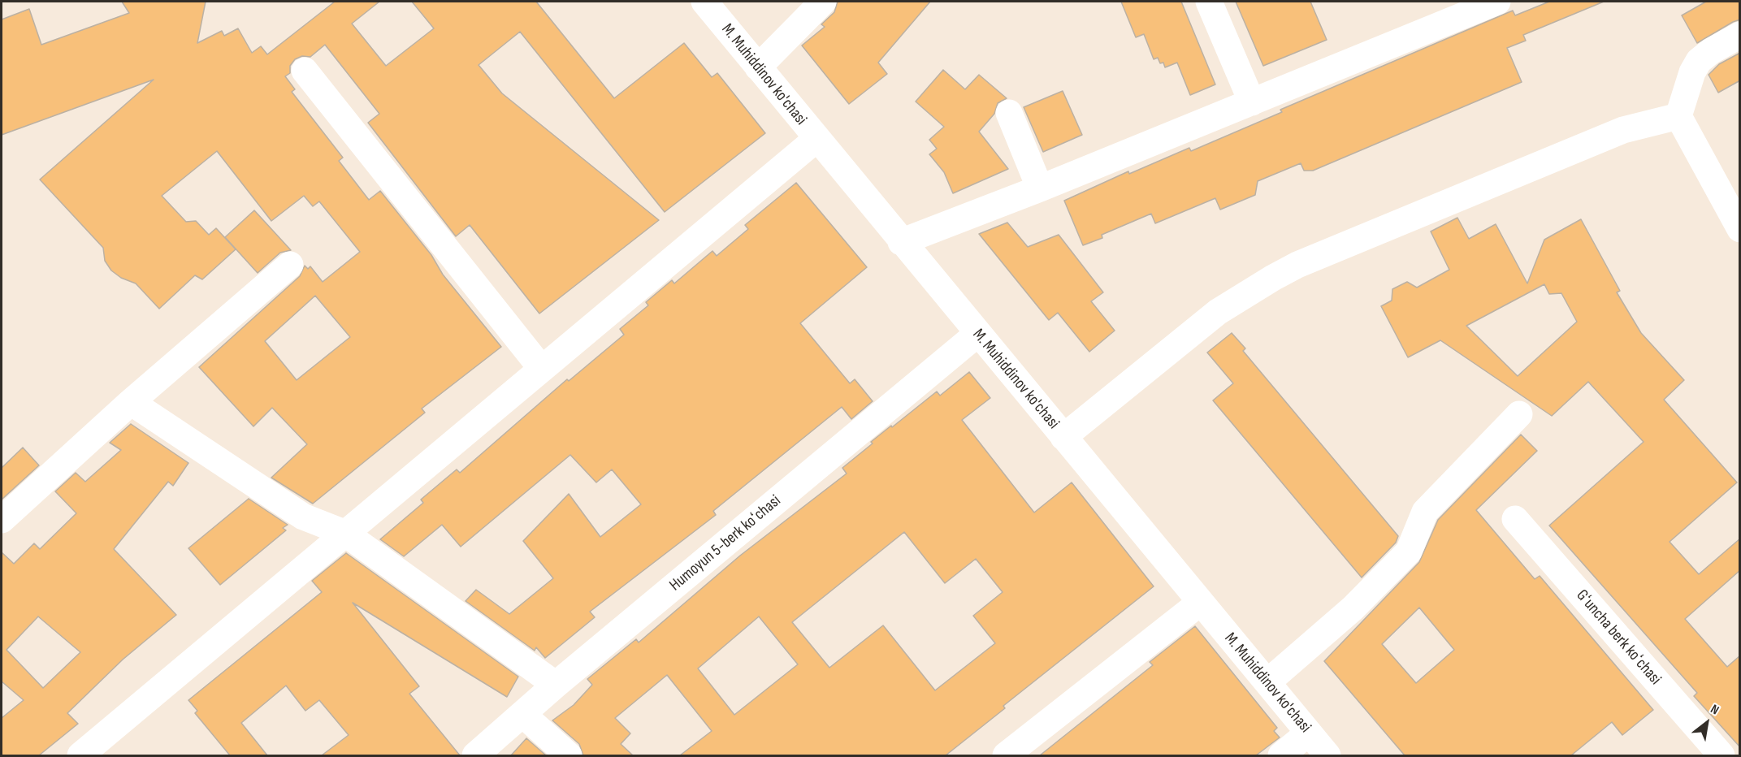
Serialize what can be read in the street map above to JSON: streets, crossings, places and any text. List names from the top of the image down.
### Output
{
  "streets": {
    "street": ["M. Muhiddinov ko'chasi", "Humoyun 5-berk koʻchasi", "Gʻuncha berk koʻchasi"]
  },
  "crossings": [
    ["M. Muhiddinov ko'chasi", "Humoyun 5-berk koʻchasi"]
  ],
  "north": "top right"
}
